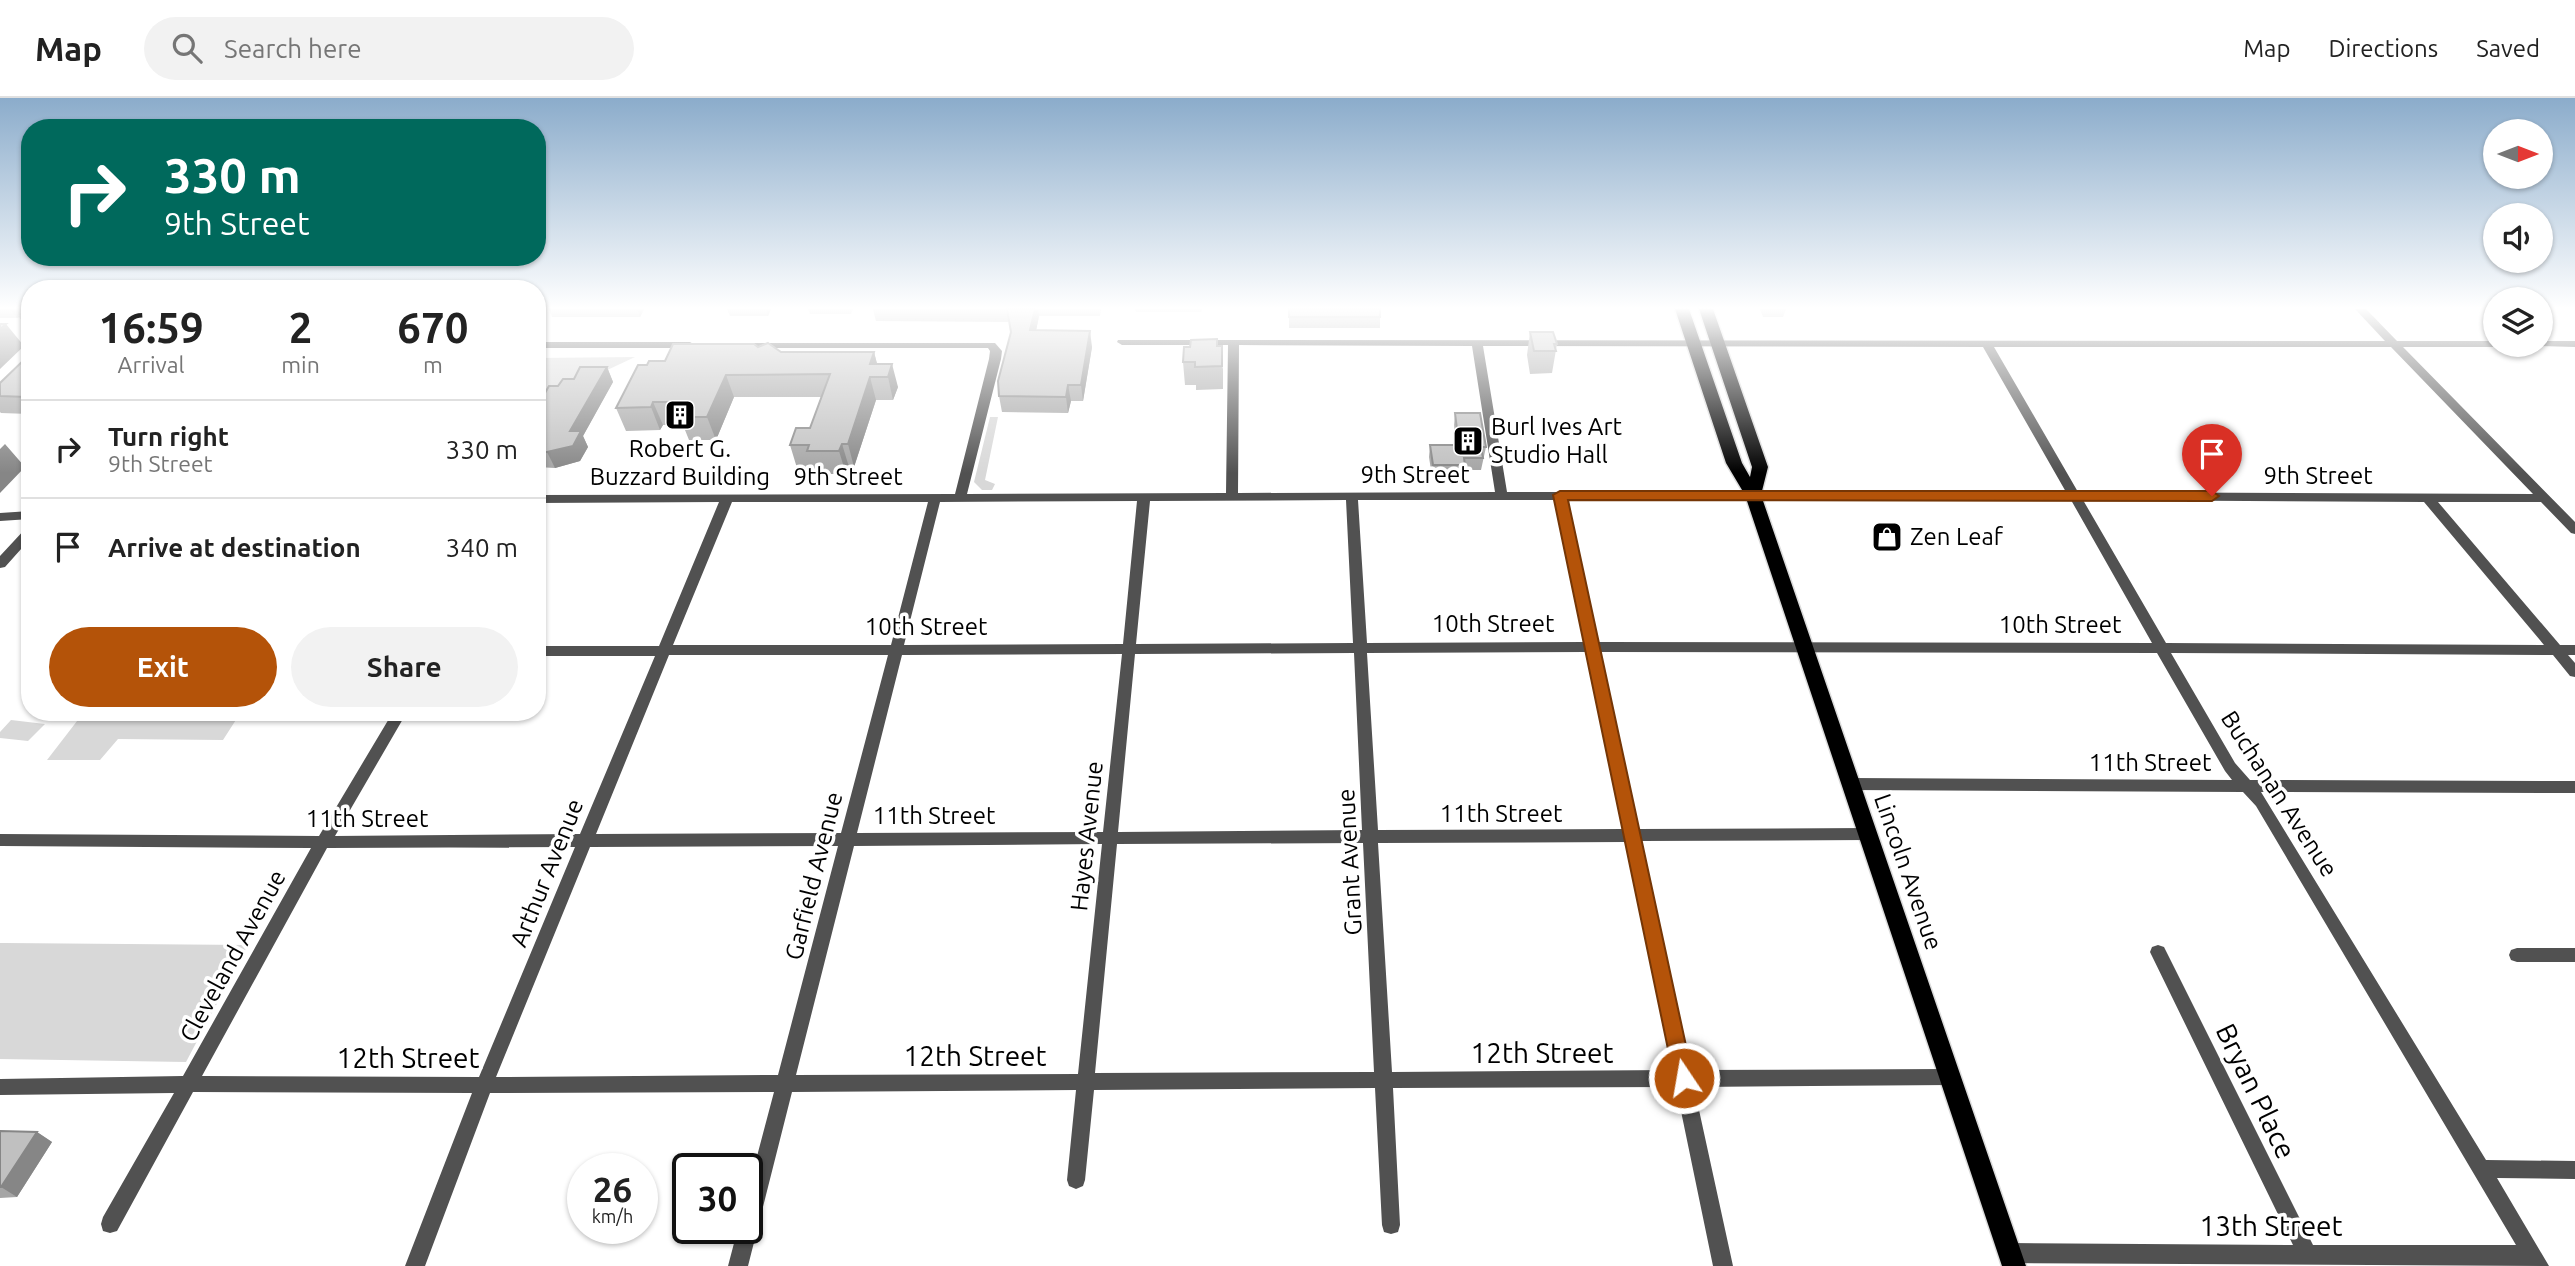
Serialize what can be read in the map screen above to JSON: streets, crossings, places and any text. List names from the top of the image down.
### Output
{
  "streets": {
    "main road": ["Lincoln Avenue"],
    "street": [
      "9th Street",
      "10th Street",
      "11th Street",
      "Buchanan Avenue",
      "Hayes Avenue",
      "Grant Avenue",
      "Arthur Avenue",
      "Garfield Avenue",
      "Cleveland Avenue",
      "12th Street",
      "Bryan Place",
      "13th Street"
    ]
  },
  "crossings": [
    ["9th Street", "Buchanan Avenue"],
    ["9th Street", "Hayes Avenue"],
    ["9th Street", "Grant Avenue"],
    ["9th Street", "Lincoln Avenue"],
    ["9th Street", "Arthur Avenue"],
    ["9th Street", "Garfield Avenue"],
    ["10th Street", "Buchanan Avenue"],
    ["10th Street", "Hayes Avenue"],
    ["10th Street", "Grant Avenue"],
    ["10th Street", "Lincoln Avenue"],
    ["10th Street", "Arthur Avenue"],
    ["10th Street", "Garfield Avenue"],
    ["11th Street", "Buchanan Avenue"],
    ["11th Street", "Hayes Avenue"],
    ["11th Street", "Grant Avenue"],
    ["11th Street", "Lincoln Avenue"],
    ["11th Street", "Arthur Avenue"],
    ["11th Street", "Garfield Avenue"],
    ["11th Street", "Cleveland Avenue"],
    ["Buchanan Avenue", "13th Street"],
    ["Hayes Avenue", "12th Street"],
    ["Grant Avenue", "12th Street"],
    ["Lincoln Avenue", "12th Street"],
    ["Lincoln Avenue", "13th Street"],
    ["Arthur Avenue", "12th Street"],
    ["Garfield Avenue", "12th Street"],
    ["Cleveland Avenue", "12th Street"],
    ["Bryan Place", "13th Street"]
  ],
  "places": {
    "building": ["Robert G. Buzzard Building", "Burl Ives Art Studio Hall"],
    "shop": ["Zen Leaf"]
  },
  "north": "right",
  "page": {
    "header": "Map",
    "search": "Search here",
    "nav": ["Map", "Directions", "Saved"],
    "turn": ["330 m", "9th Street"],
    "eta": [
      "16:59",
      "Arrival",
      "2",
      "min",
      "670",
      "m"
    ],
    "list": [
      {
        "name": "Turn right",
        "note": "9th Street",
        "value": "330 m"
      },
      {
        "name": "Arrive at destination",
        "value": "340 m"
      }
    ],
    "buttons": ["Exit", "Share"],
    "speed": "26 km/h",
    "limit": "30"
  }
}
